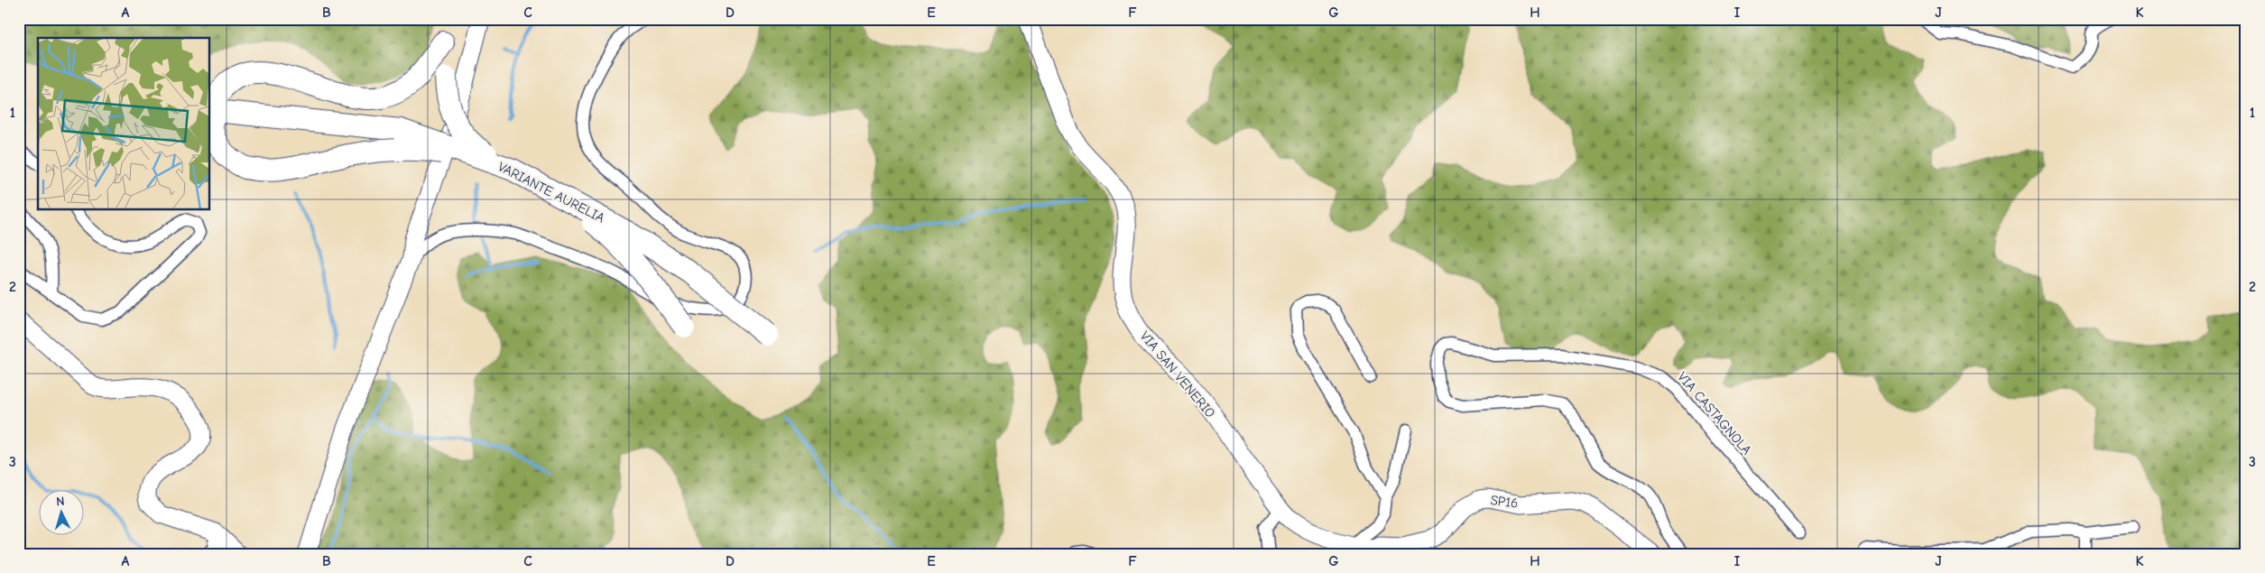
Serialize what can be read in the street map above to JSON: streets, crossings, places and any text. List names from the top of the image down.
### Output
{
  "streets": {
    "highway": ["VARIANTE AURELIA"],
    "street": ["VIA SAN VENERIO", "VIA CASTAGNOLA", "SP16"]
  },
  "crossings": [
    ["VIA SAN VENERIO", "SP16"]
  ],
  "north": "top",
  "grid": {
    "columns": [
      "A",
      "B",
      "C",
      "D",
      "E",
      "F",
      "G",
      "H",
      "I",
      "J",
      "K"
    ],
    "rows": ["1", "2", "3"]
  }
}
